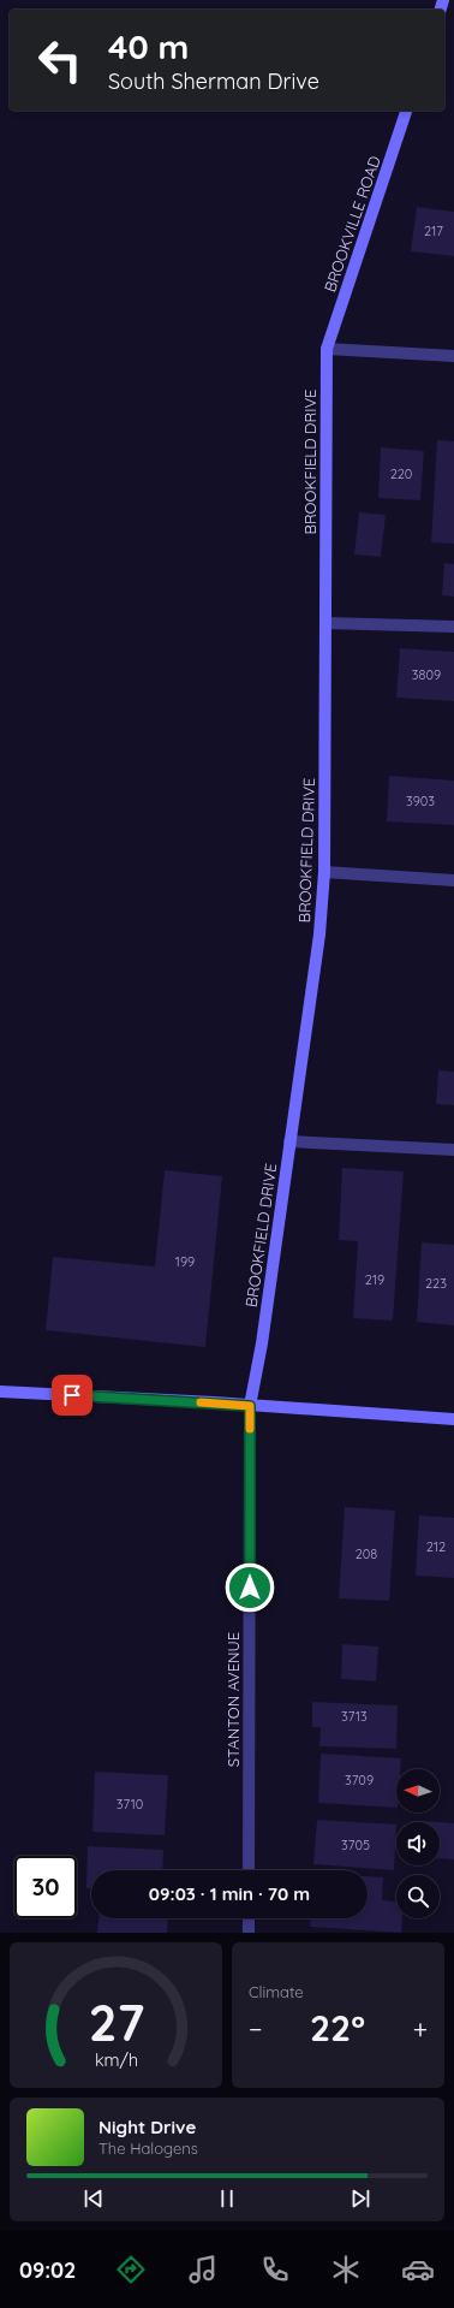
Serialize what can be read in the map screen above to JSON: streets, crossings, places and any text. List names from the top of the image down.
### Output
{
  "streets": {
    "street": ["BROOKVILLE ROAD", "BROOKFIELD DRIVE", "STANTON AVENUE"]
  },
  "crossings": [
    ["BROOKVILLE ROAD", "BROOKFIELD DRIVE"],
    ["BROOKFIELD DRIVE", "STANTON AVENUE"]
  ],
  "house_numbers": [
    "217",
    "220",
    "3809",
    "3903",
    "199",
    "219",
    "223",
    "212",
    "208",
    "3713",
    "3709",
    "3710",
    "3705"
  ],
  "north": "left",
  "page": {
    "turn": ["40 m", "South Sherman Drive"],
    "limit": "30",
    "trip": "09:03 · 1 min · 70 m",
    "tile": "Climate",
    "heat": ["−", "22°", "+"],
    "song": ["Night Drive", "The Halogens"],
    "tabs": "09:02",
    "gauge": ["27", "km/h"]
  }
}
